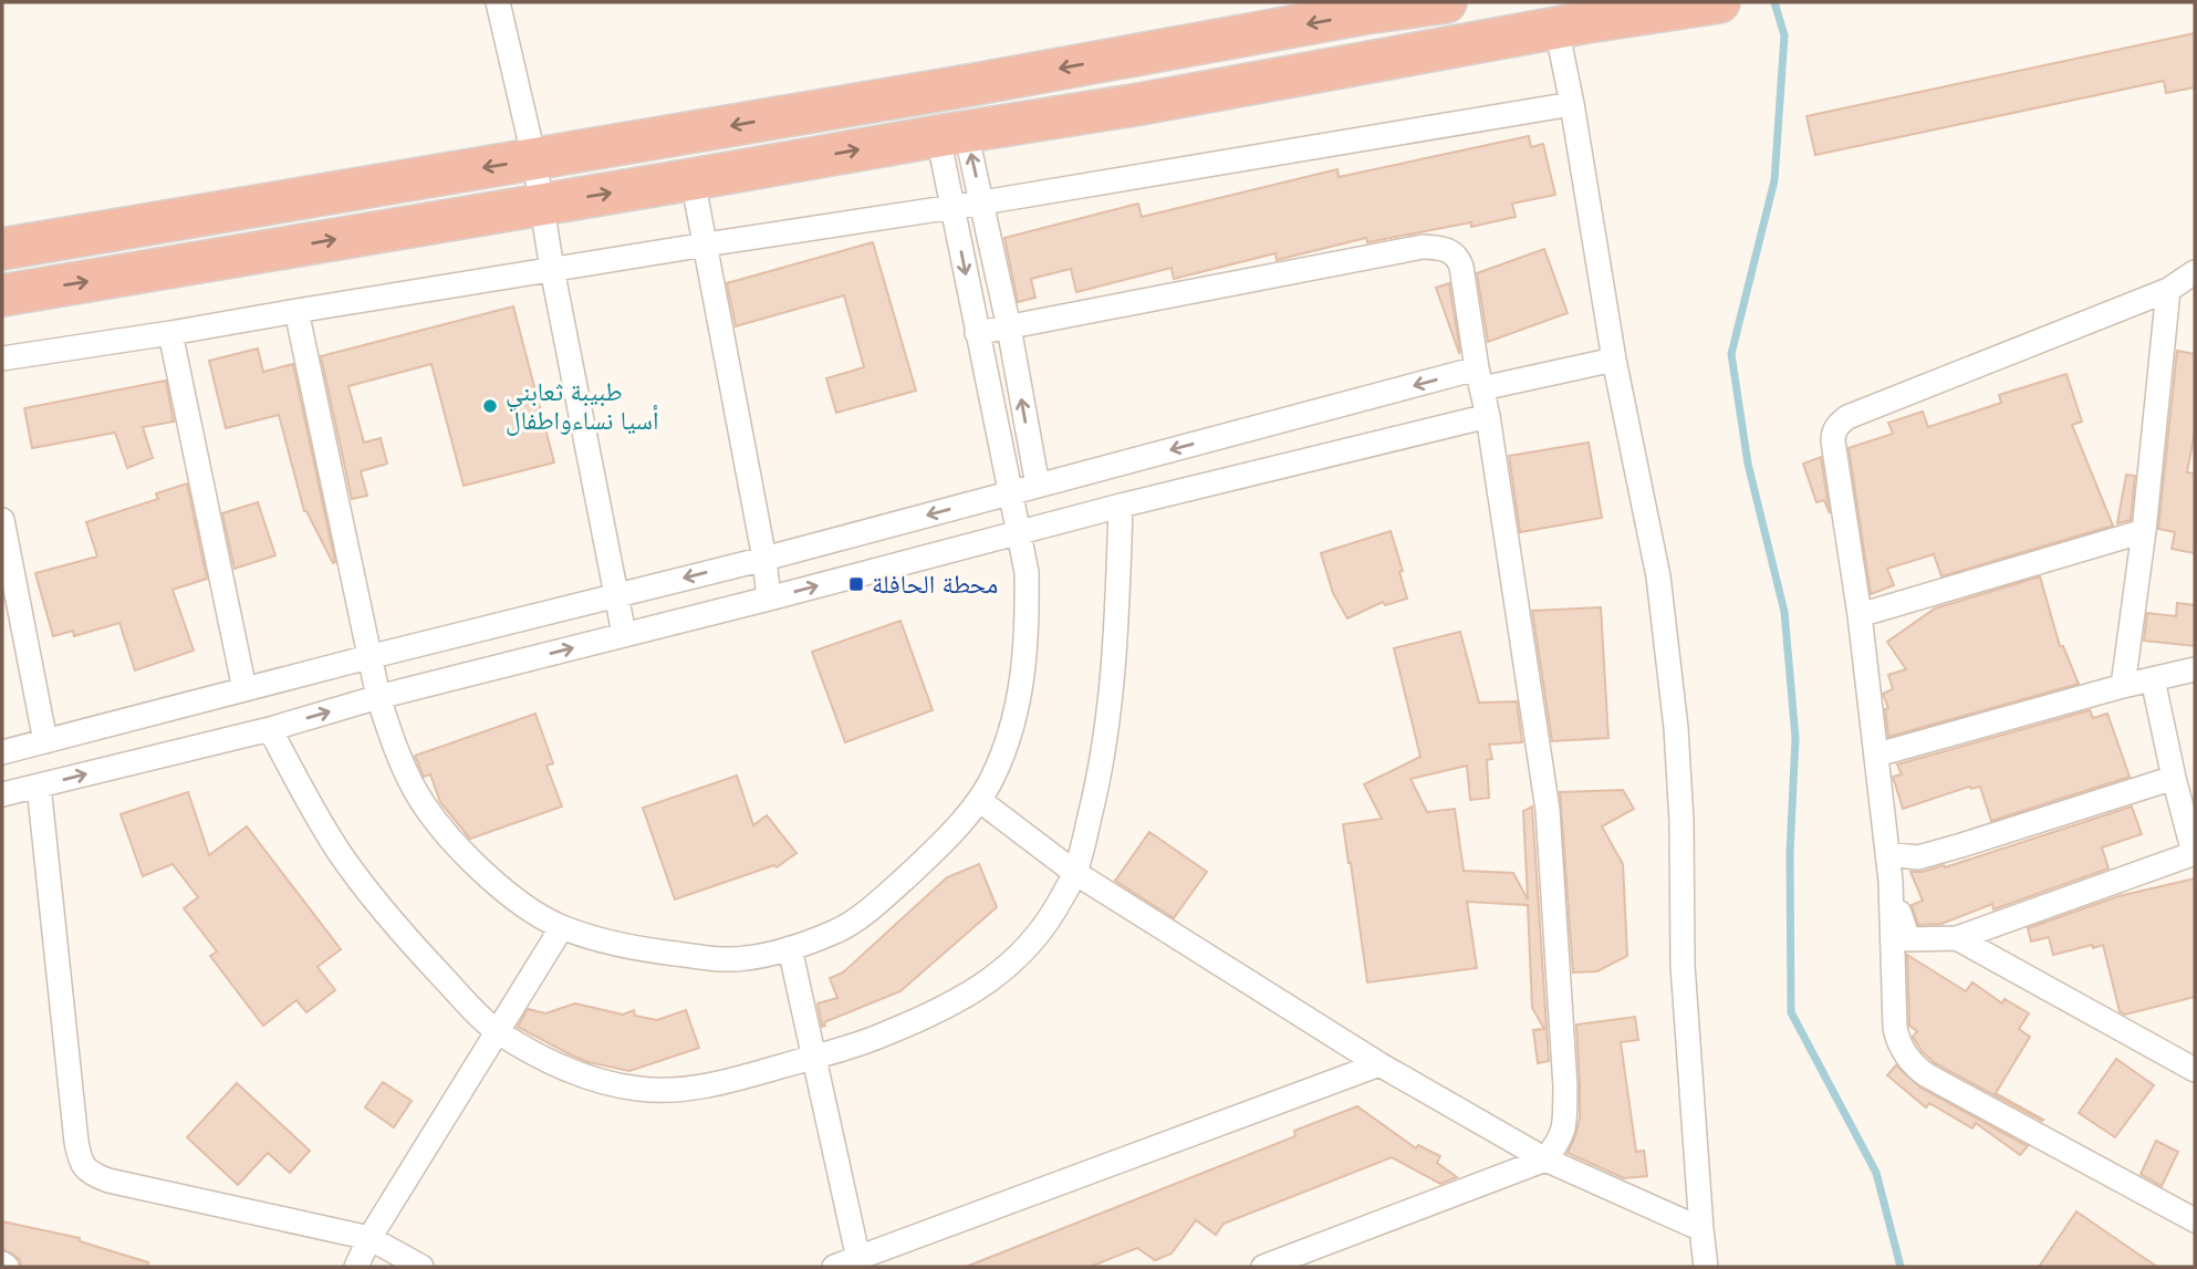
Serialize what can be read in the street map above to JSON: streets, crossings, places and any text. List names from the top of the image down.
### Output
{
  "places": {
    "other": ["طبيبة ثعابني أسيا نساءواطفال"],
    "transit": ["محطة الحافلة"]
  }
}
